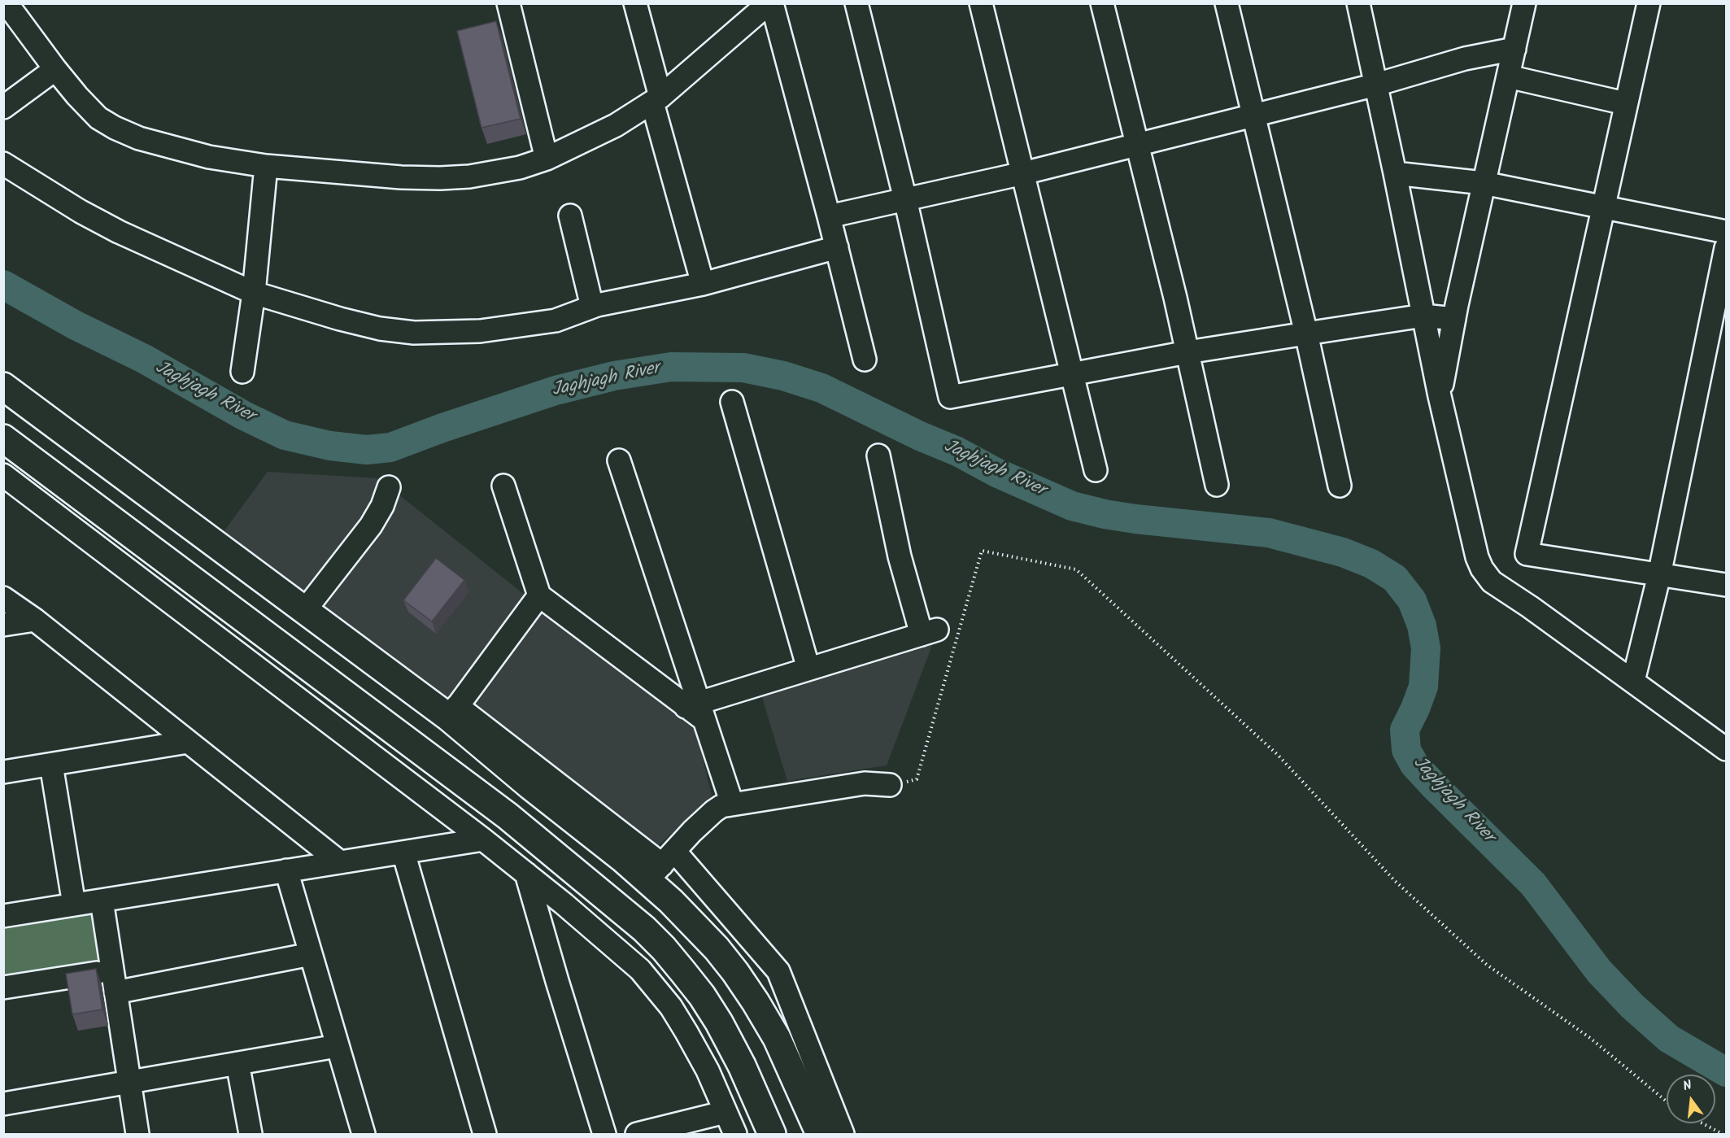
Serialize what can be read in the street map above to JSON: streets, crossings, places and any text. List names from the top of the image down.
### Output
{
  "water": ["Jaghjagh River"],
  "north": "top"
}
